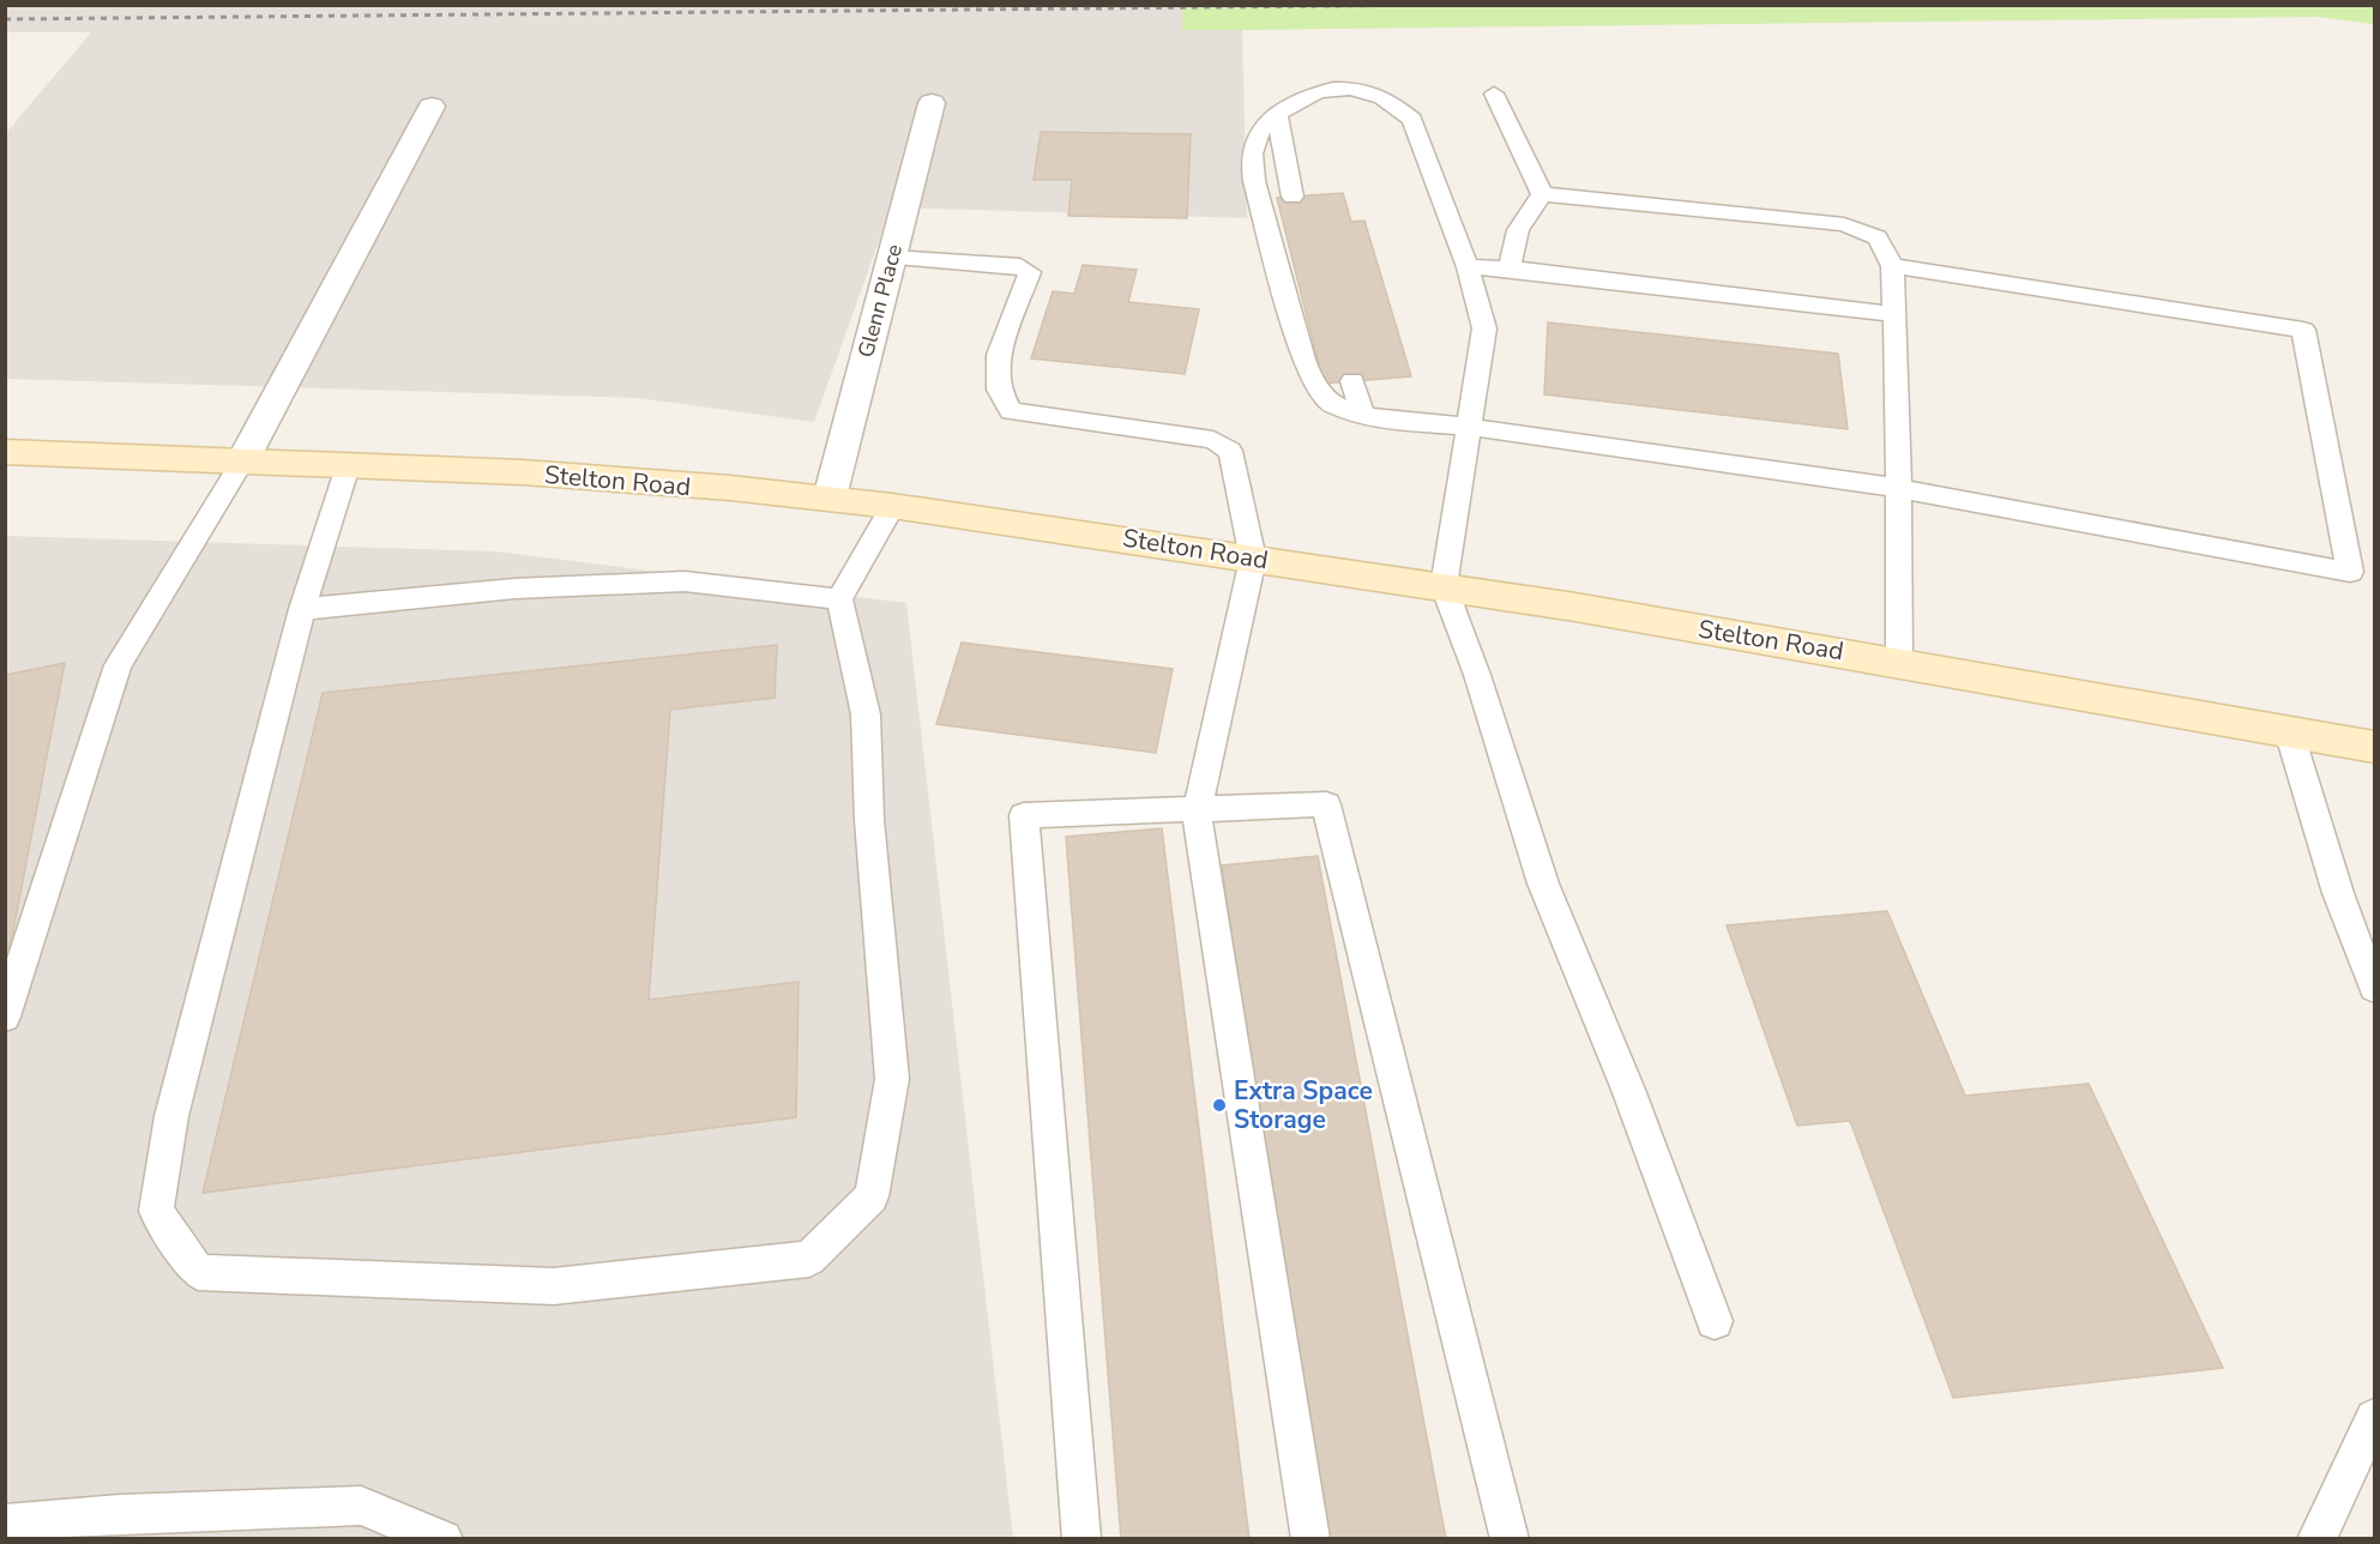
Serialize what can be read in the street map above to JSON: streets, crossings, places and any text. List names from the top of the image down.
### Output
{
  "streets": {
    "main road": ["Stelton Road"],
    "street": ["Glenn Place"]
  },
  "crossings": [
    ["Glenn Place", "Stelton Road"]
  ],
  "places": ["Extra Space Storage"]
}
